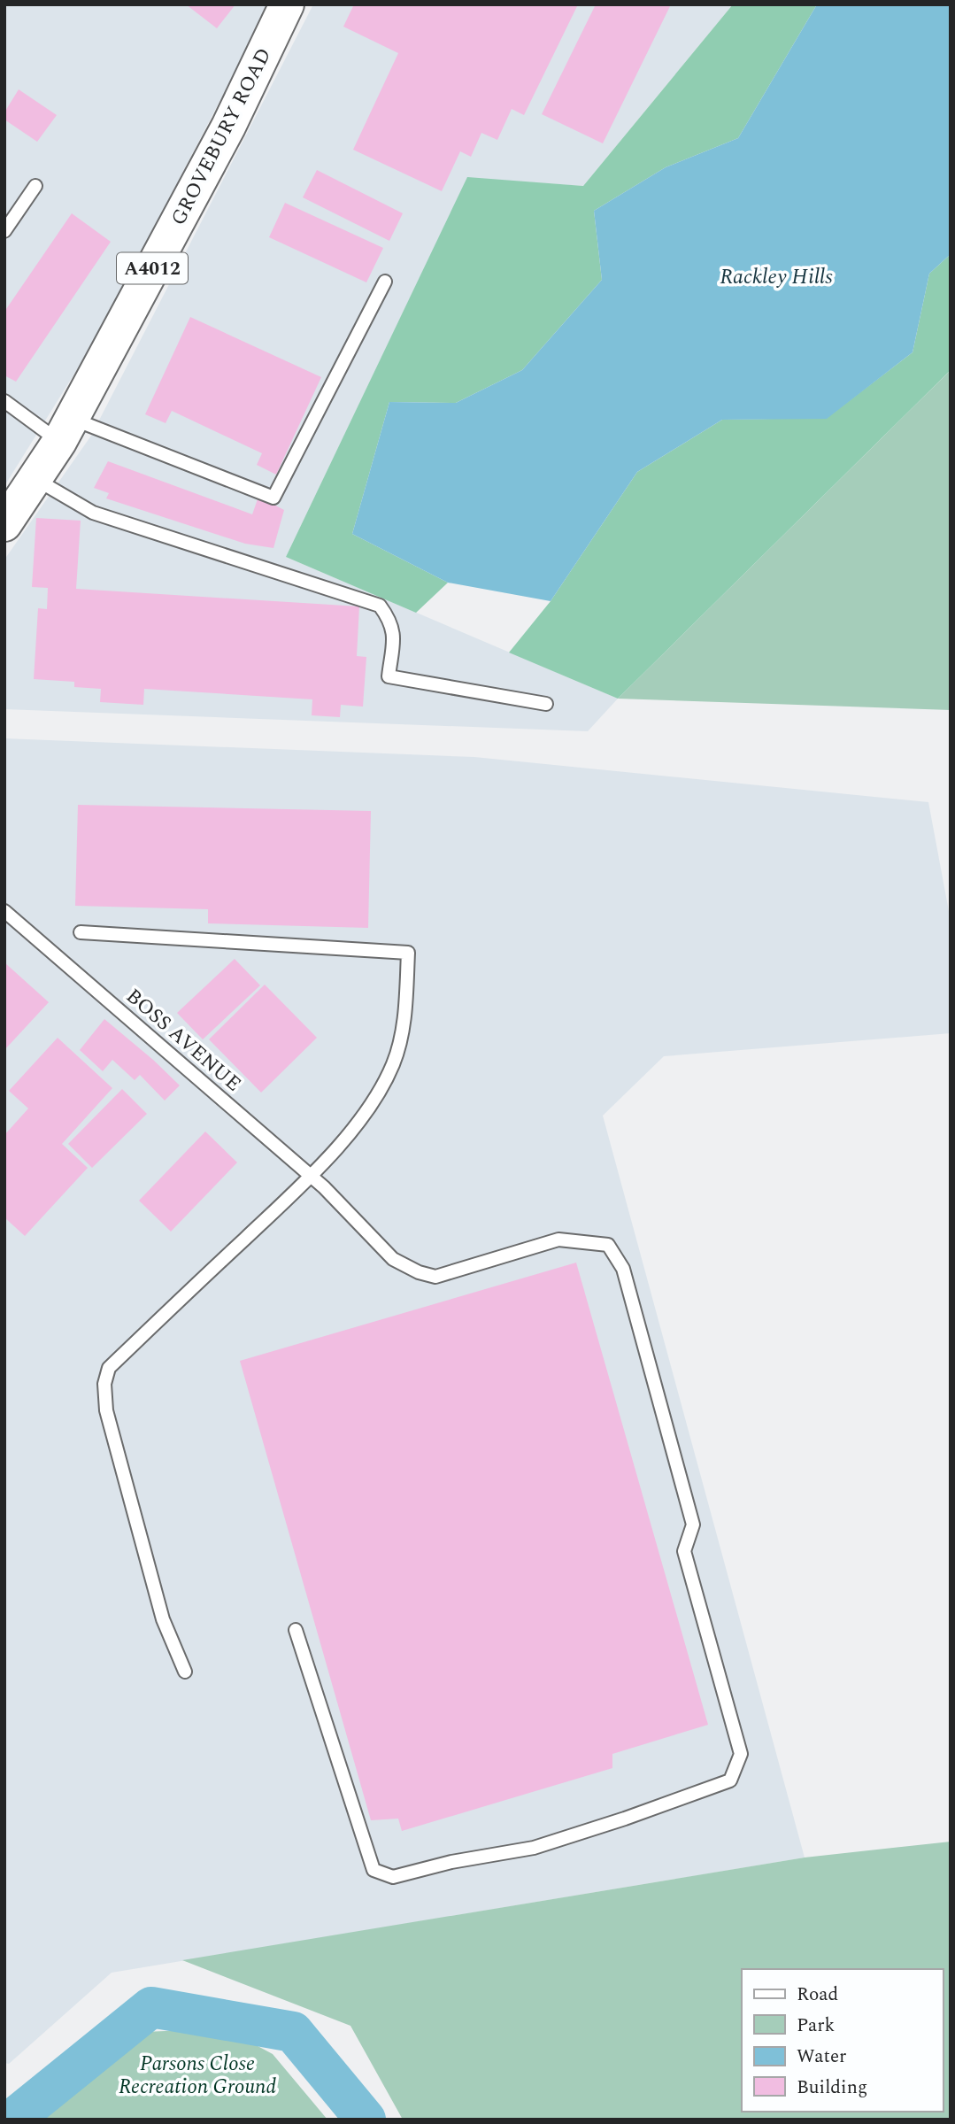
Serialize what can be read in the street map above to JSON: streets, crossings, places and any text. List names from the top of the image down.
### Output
{
  "streets": {
    "main road": ["GROVEBURY ROAD", "A4012"],
    "lane": ["BOSS AVENUE"]
  },
  "water": ["Rackley Hills"],
  "parks": ["Parsons Close Recreation Ground"],
  "legend": [
    "Road",
    "Park",
    "Water",
    "Building"
  ]
}
